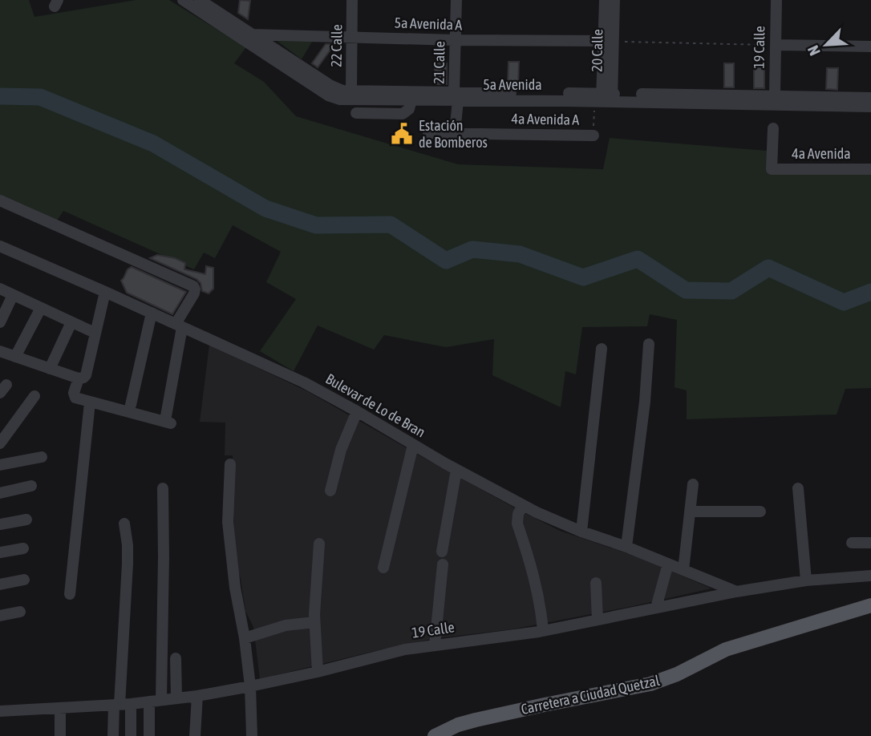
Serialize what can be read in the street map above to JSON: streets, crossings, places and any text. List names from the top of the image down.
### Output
{
  "streets": {
    "main road": ["Carretera a Ciudad Quetzal"],
    "street": [
      "5a Avenida A",
      "22 Calle",
      "19 Calle",
      "20 Calle",
      "21 Calle",
      "5a Avenida",
      "4a Avenida A",
      "4a Avenida",
      "Bulevar de Lo de Bran"
    ]
  },
  "crossings": [
    ["5a Avenida A", "22 Calle"],
    ["5a Avenida A", "20 Calle"],
    ["5a Avenida A", "21 Calle"],
    ["5a Avenida A", "5a Avenida"],
    ["22 Calle", "5a Avenida"],
    ["19 Calle", "5a Avenida"],
    ["19 Calle", "Bulevar de Lo de Bran"],
    ["20 Calle", "5a Avenida"],
    ["21 Calle", "5a Avenida"],
    ["21 Calle", "4a Avenida A"]
  ],
  "places": {
    "public building": ["Estación de Bomberos"]
  },
  "north": "bottom left"
}
